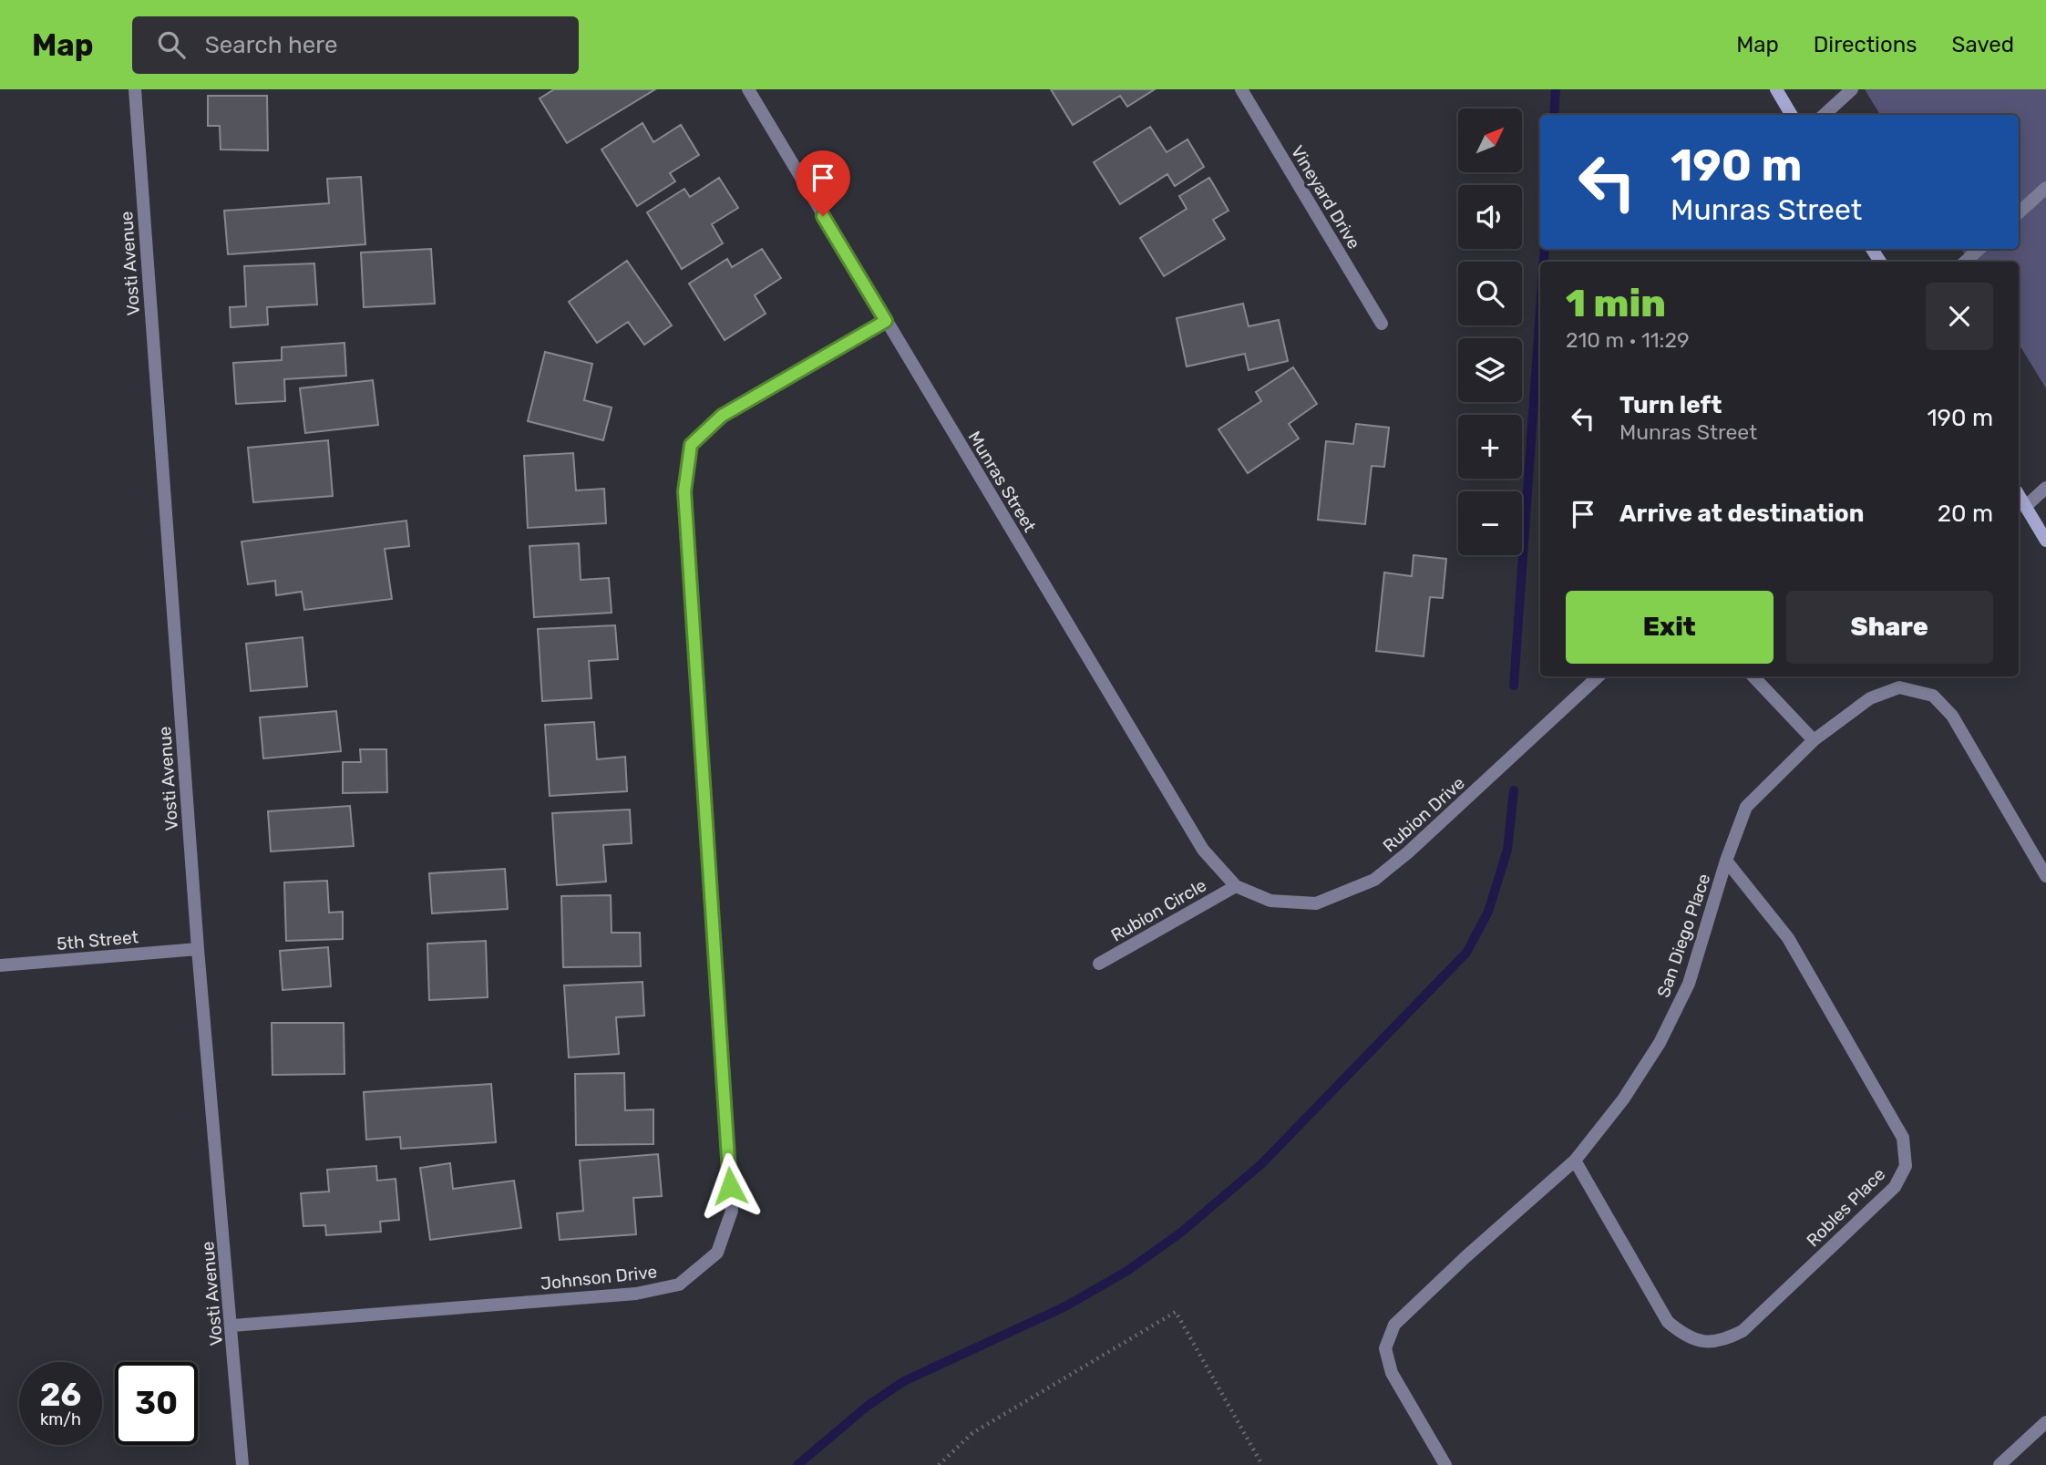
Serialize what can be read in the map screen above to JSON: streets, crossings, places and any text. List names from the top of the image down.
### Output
{
  "streets": {
    "street": [
      "Vineyard Drive",
      "Vosti Avenue",
      "Munras Street",
      "Rubion Drive",
      "Rubion Circle",
      "San Diego Place",
      "5th Street",
      "Robles Place",
      "Johnson Drive"
    ]
  },
  "crossings": [
    ["Vosti Avenue", "5th Street"],
    ["Vosti Avenue", "Johnson Drive"],
    ["Munras Street", "Rubion Drive"],
    ["Munras Street", "Rubion Circle"],
    ["Munras Street", "Johnson Drive"],
    ["Rubion Drive", "Rubion Circle"],
    ["San Diego Place", "Robles Place"]
  ],
  "north": "top right",
  "page": {
    "header": "Map",
    "search": "Search here",
    "nav": ["Map", "Directions", "Saved"],
    "map_buttons": ["+", "−"],
    "turn": ["190 m", "Munras Street"],
    "heading": ["1 min", "210 m · 11:29"],
    "list": [
      {
        "name": "Turn left",
        "note": "Munras Street",
        "value": "190 m"
      },
      {
        "name": "Arrive at destination",
        "value": "20 m"
      }
    ],
    "buttons": ["Exit", "Share"],
    "speed": "26 km/h",
    "limit": "30"
  }
}
